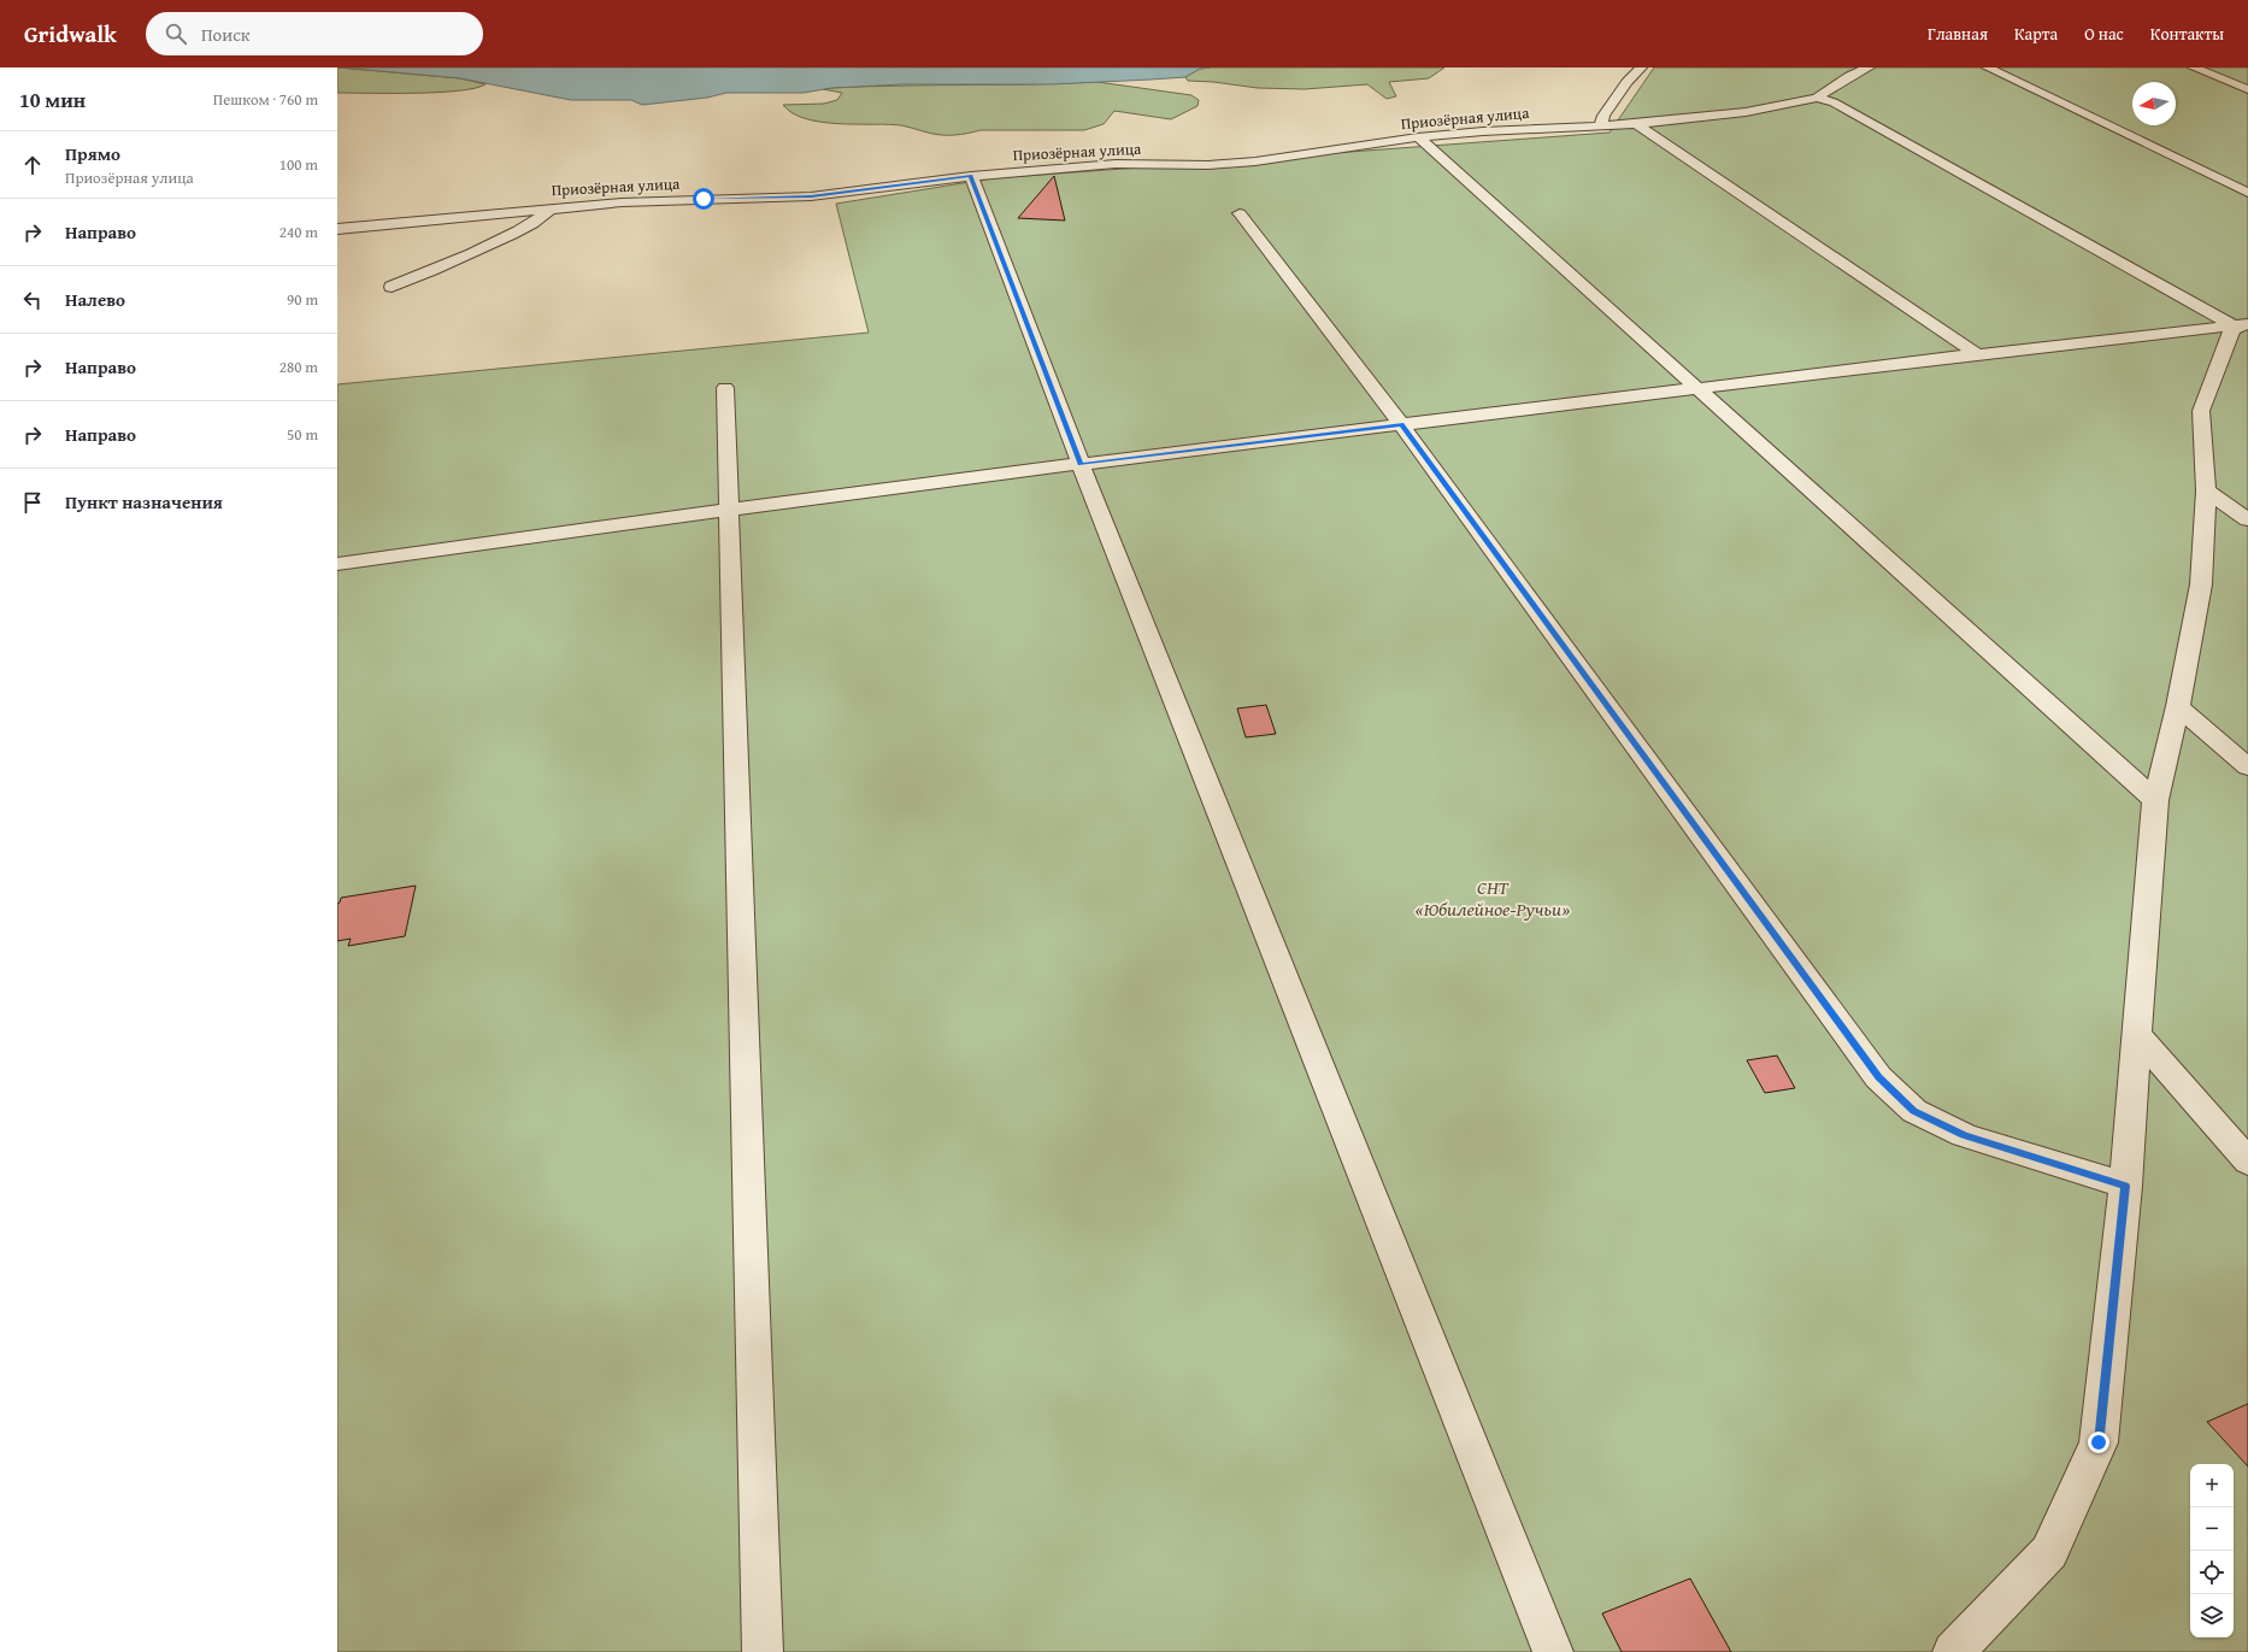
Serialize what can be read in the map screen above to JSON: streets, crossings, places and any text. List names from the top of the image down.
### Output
{
  "streets": {
    "street": ["Приозёрная улица"]
  },
  "parks": ["СНТ «Юбилейное-Ручьи»"],
  "north": "left",
  "page": {
    "header": "Gridwalk",
    "search": "Поиск",
    "nav": [
      "Главная",
      "Карта",
      "О нас",
      "Контакты"
    ],
    "heading": ["10 мин", "Пешком · 760 m"],
    "list": [
      ["Прямо", "Приозёрная улица", "100 m"],
      ["Направо", "240 m"],
      ["Налево", "90 m"],
      ["Направо", "280 m"],
      ["Направо", "50 m"],
      "Пункт назначения"
    ],
    "map_buttons": ["+", "−"]
  }
}
